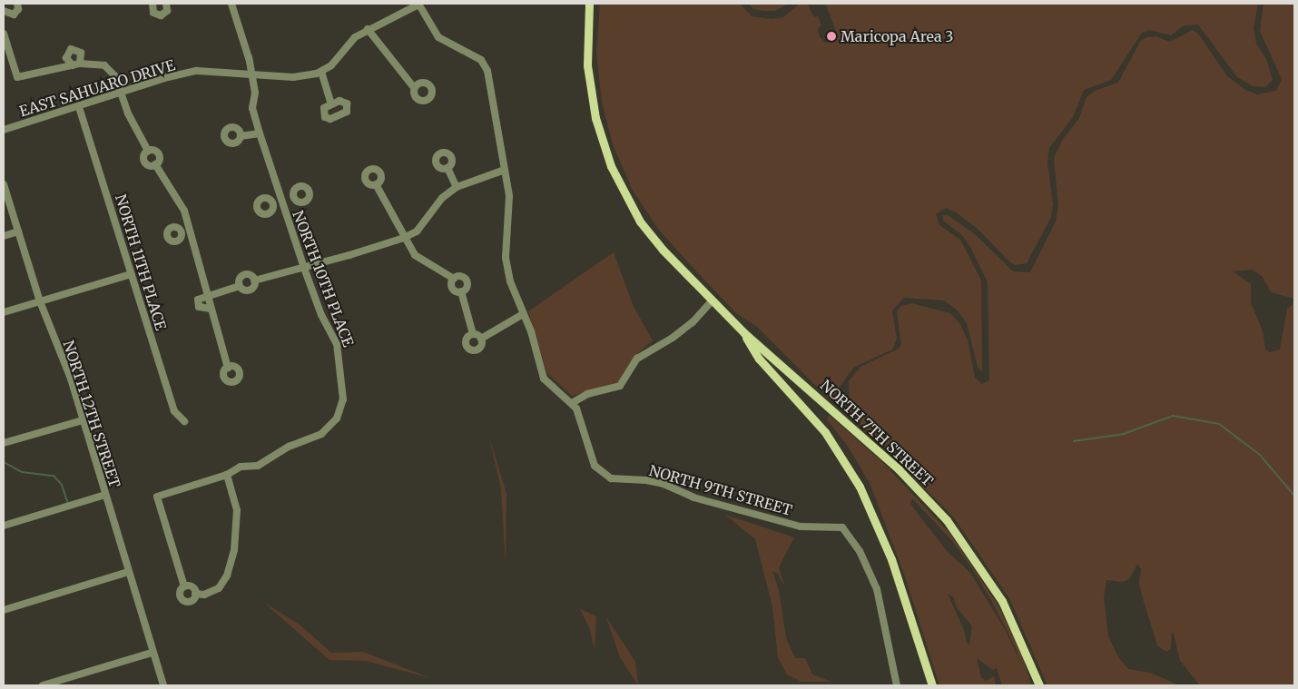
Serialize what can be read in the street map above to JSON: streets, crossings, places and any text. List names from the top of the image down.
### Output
{
  "streets": {
    "main road": ["NORTH 7TH STREET"],
    "street": [
      "EAST SAHUARO DRIVE",
      "NORTH 11TH PLACE",
      "NORTH 10TH PLACE",
      "NORTH 12TH STREET",
      "NORTH 9TH STREET"
    ]
  },
  "crossings": [
    ["EAST SAHUARO DRIVE", "NORTH 11TH PLACE"],
    ["EAST SAHUARO DRIVE", "NORTH 10TH PLACE"]
  ],
  "places": ["Maricopa Area 3"]
}
